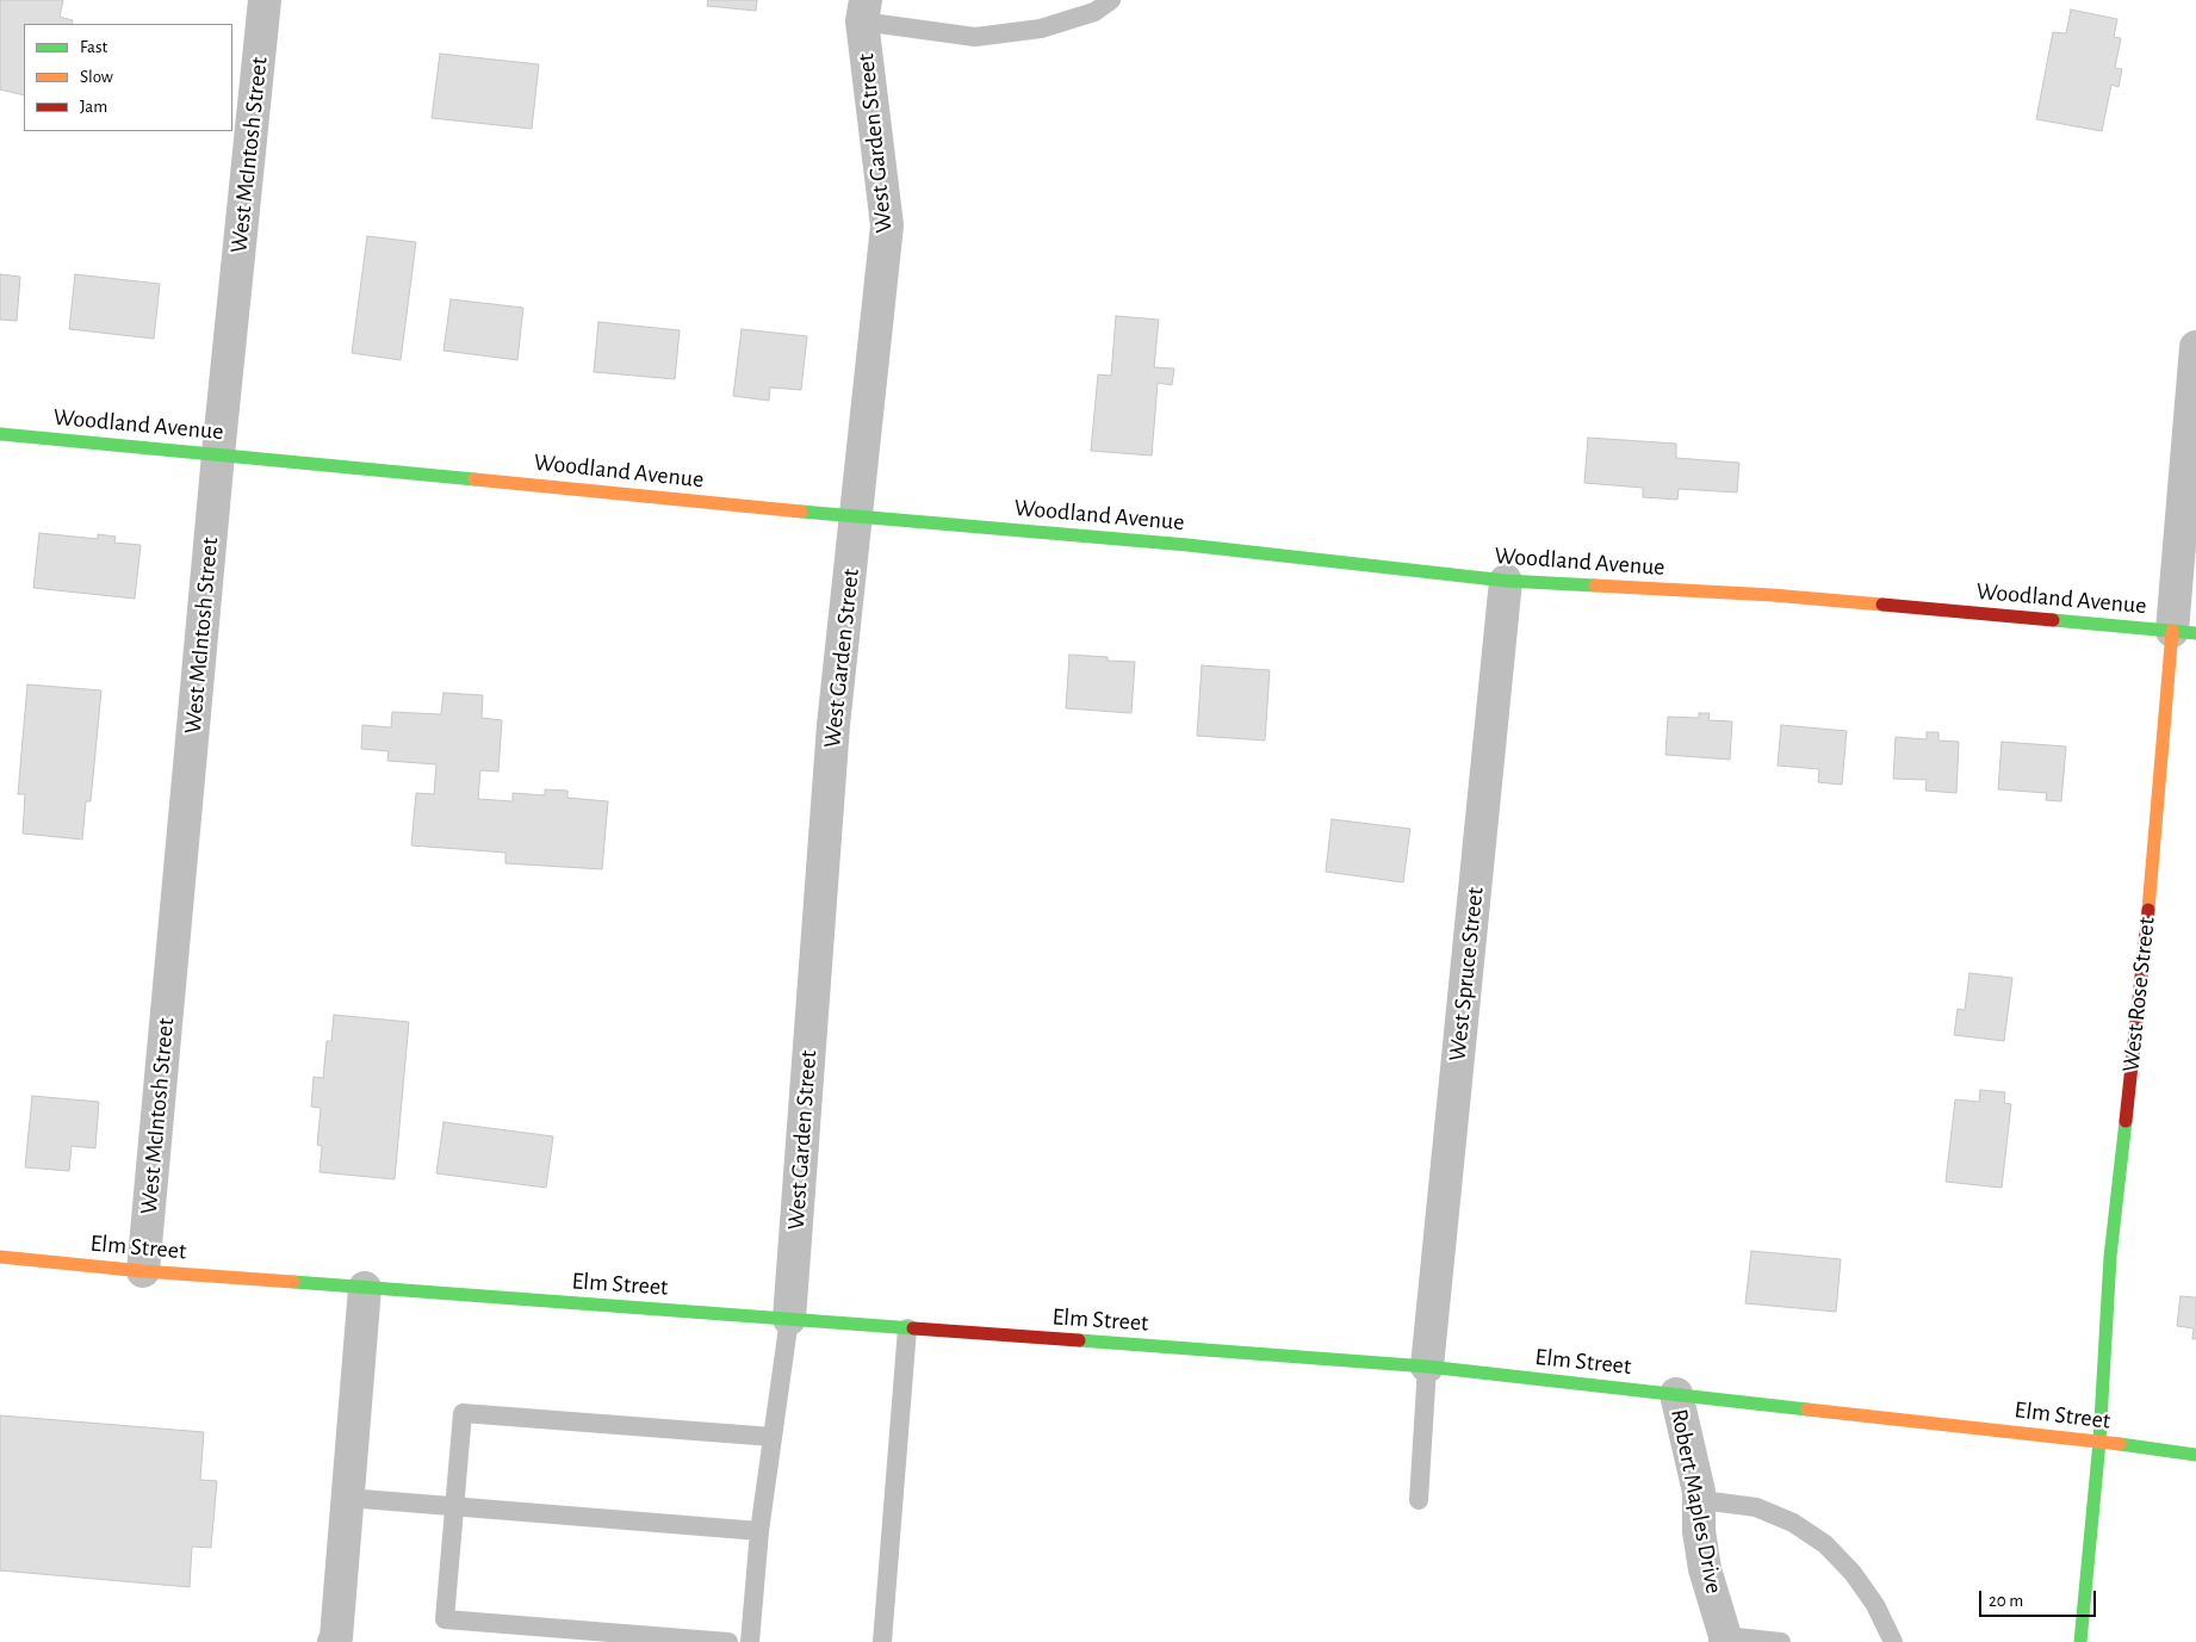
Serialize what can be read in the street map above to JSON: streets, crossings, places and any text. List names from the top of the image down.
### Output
{
  "streets": {
    "street": [
      "West Garden Street",
      "West McIntosh Street",
      "Woodland Avenue",
      "West Spruce Street",
      "West Rose Street",
      "Elm Street",
      "Robert Maples Drive"
    ]
  },
  "crossings": [
    ["West Garden Street", "Woodland Avenue"],
    ["West Garden Street", "Elm Street"],
    ["West McIntosh Street", "Woodland Avenue"],
    ["West McIntosh Street", "Elm Street"],
    ["Woodland Avenue", "West Spruce Street"],
    ["Woodland Avenue", "West Rose Street"],
    ["West Spruce Street", "Elm Street"],
    ["West Rose Street", "Elm Street"],
    ["Elm Street", "Robert Maples Drive"]
  ],
  "legend": ["Fast", "Slow", "Jam"],
  "scale_bar": "20 m"
}
